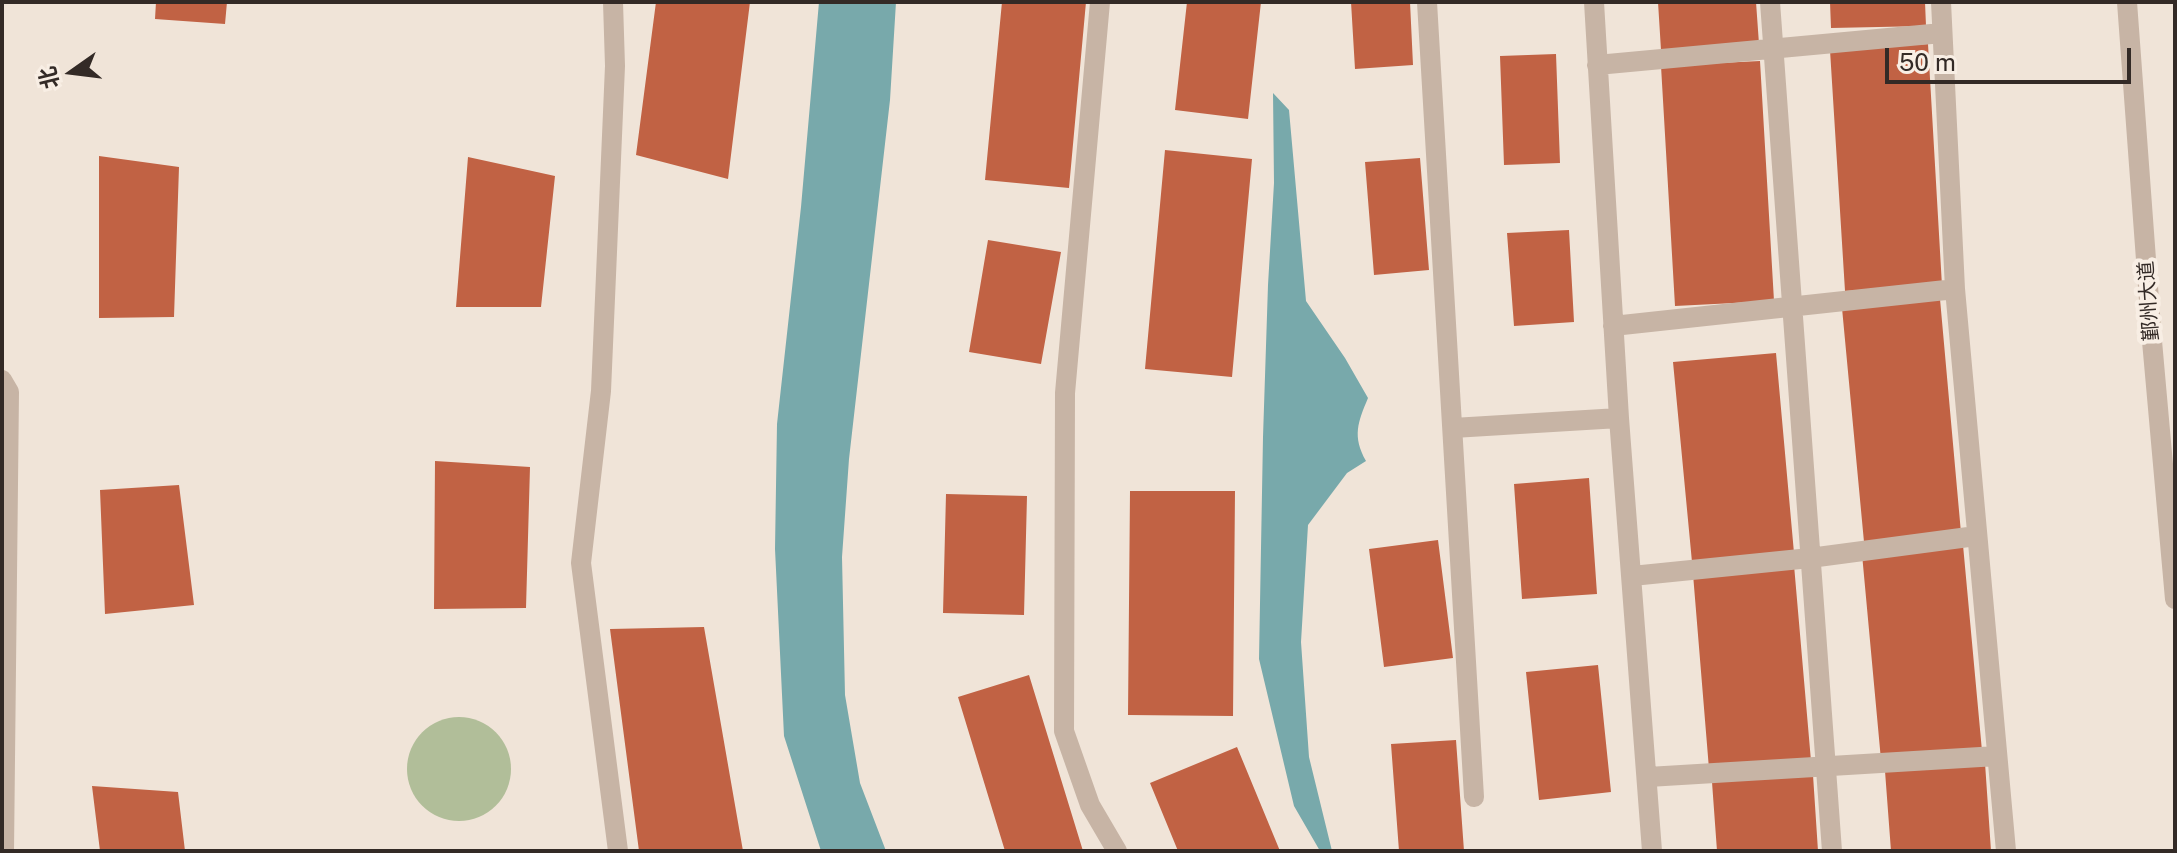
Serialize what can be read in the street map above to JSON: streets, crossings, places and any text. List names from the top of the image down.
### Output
{
  "streets": {
    "street": ["鄞州大道"]
  },
  "scale_bar": "50 m",
  "north": "left"
}
